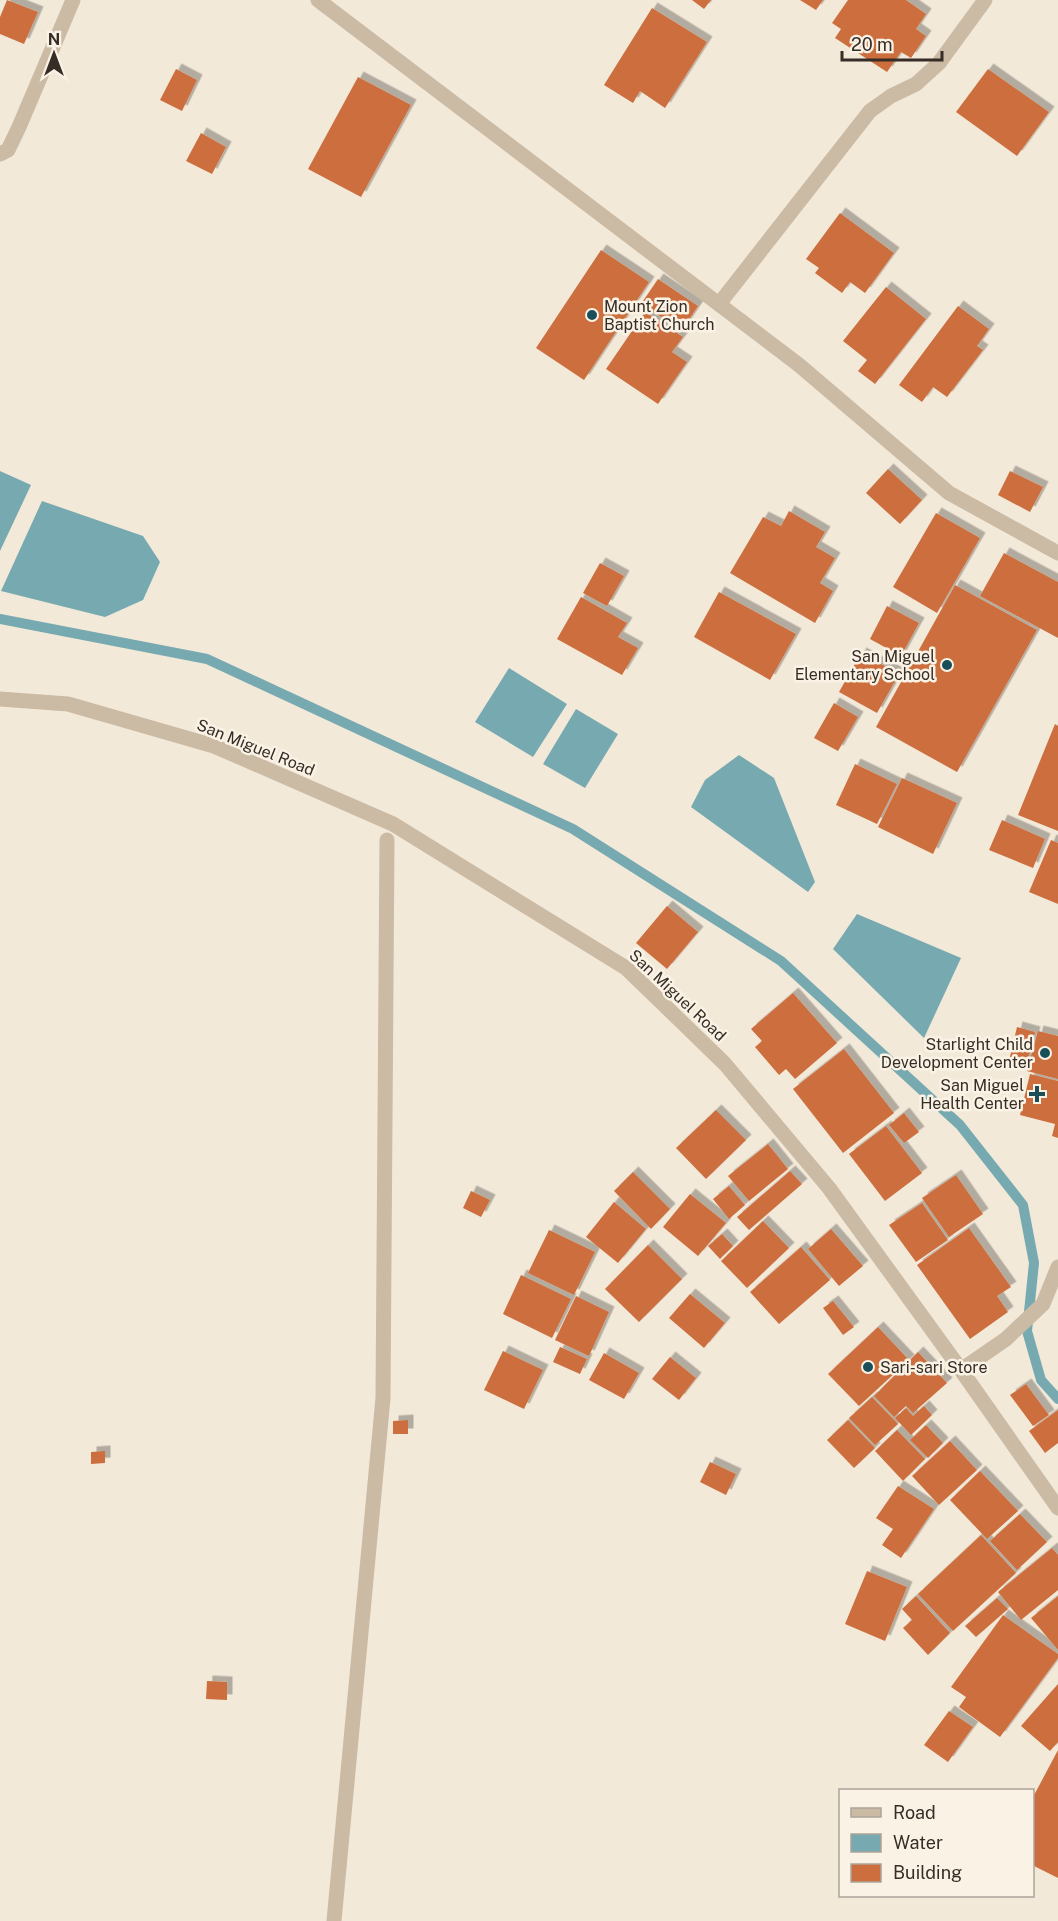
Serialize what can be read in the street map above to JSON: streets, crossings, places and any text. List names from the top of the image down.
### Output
{
  "streets": {
    "street": ["San Miguel Road"]
  },
  "places": {
    "other": [
      "Mount Zion Baptist Church",
      "San Miguel Elementary School",
      "Starlight Child Development Center",
      "Sari-sari Store"
    ],
    "health": ["San Miguel Health Center"]
  },
  "legend": ["Road", "Water", "Building"],
  "scale_bar": "20 m",
  "north": "top"
}
